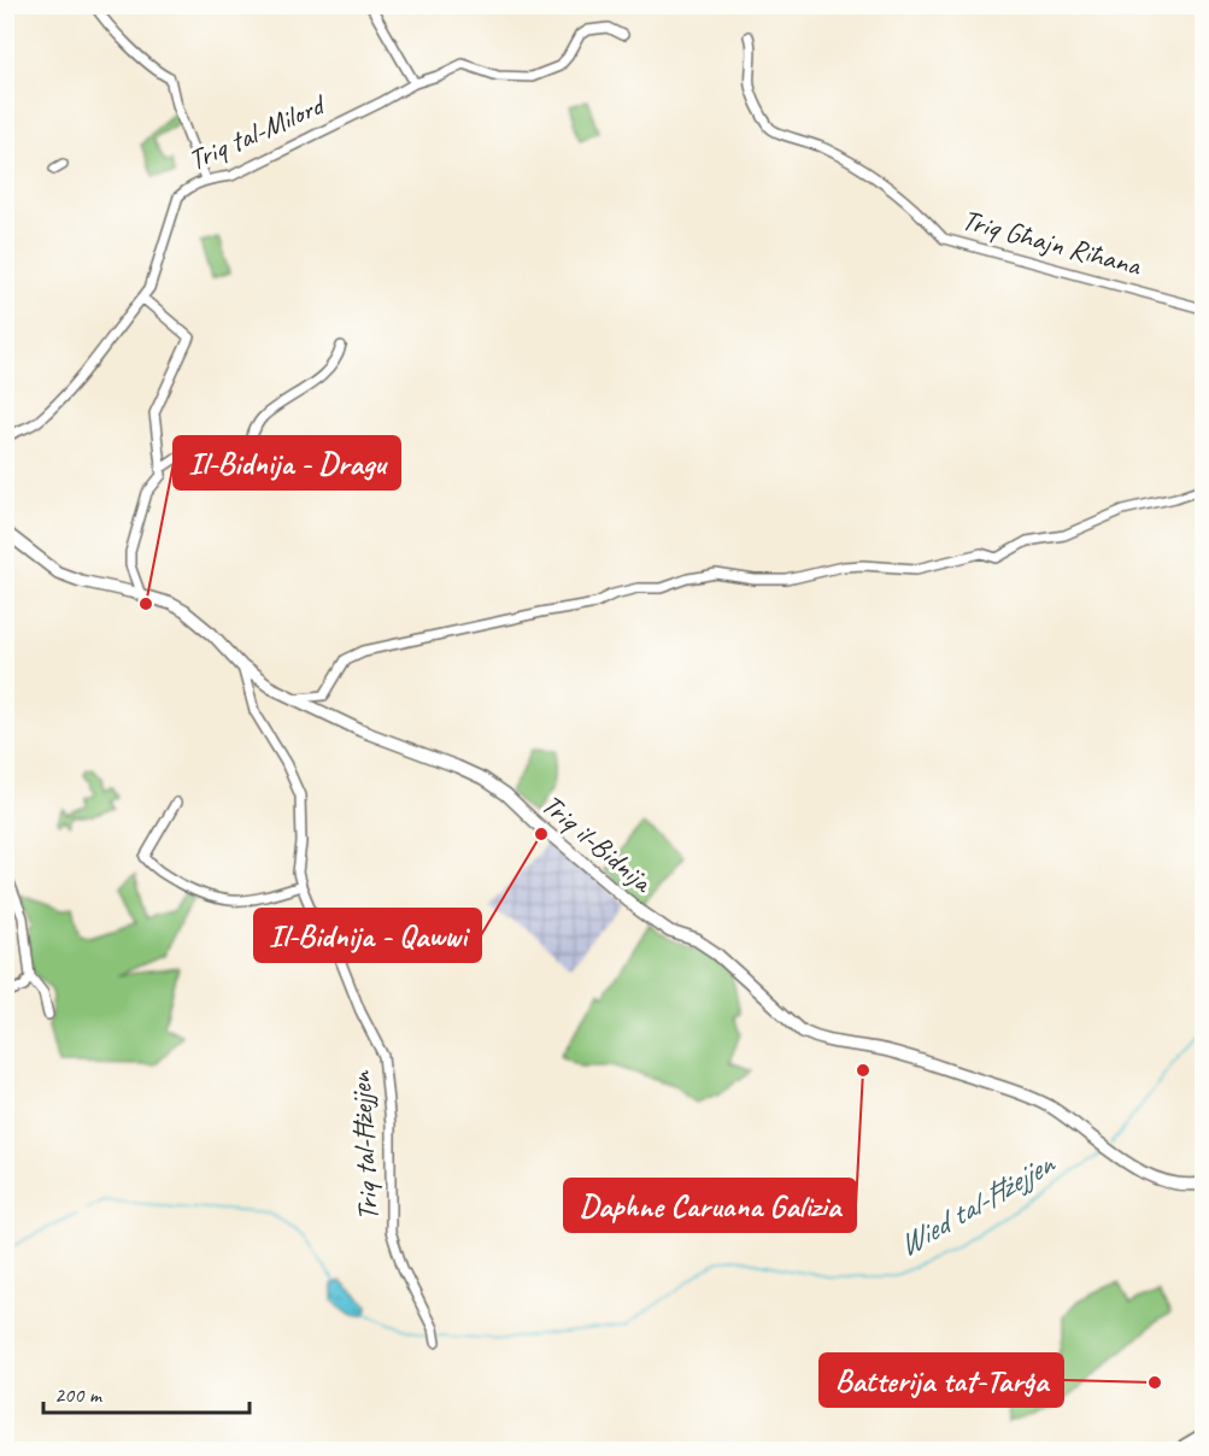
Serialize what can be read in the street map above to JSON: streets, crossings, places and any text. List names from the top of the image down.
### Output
{
  "streets": {
    "street": [
      "Triq tal-Milord",
      "Triq Għajn Riħana",
      "Triq il-Bidnija",
      "Triq tal-Ħżejjen"
    ]
  },
  "crossings": [
    ["Triq il-Bidnija", "Triq tal-Ħżejjen"]
  ],
  "water": ["Wied tal-Ħżejjen"],
  "places": [
    "Il-Bidnija - Dragu",
    "Il-Bidnija - Qawwi",
    "Daphne Caruana Galizia",
    "Batterija tat-Tarġa"
  ],
  "scale_bar": "200 m"
}
